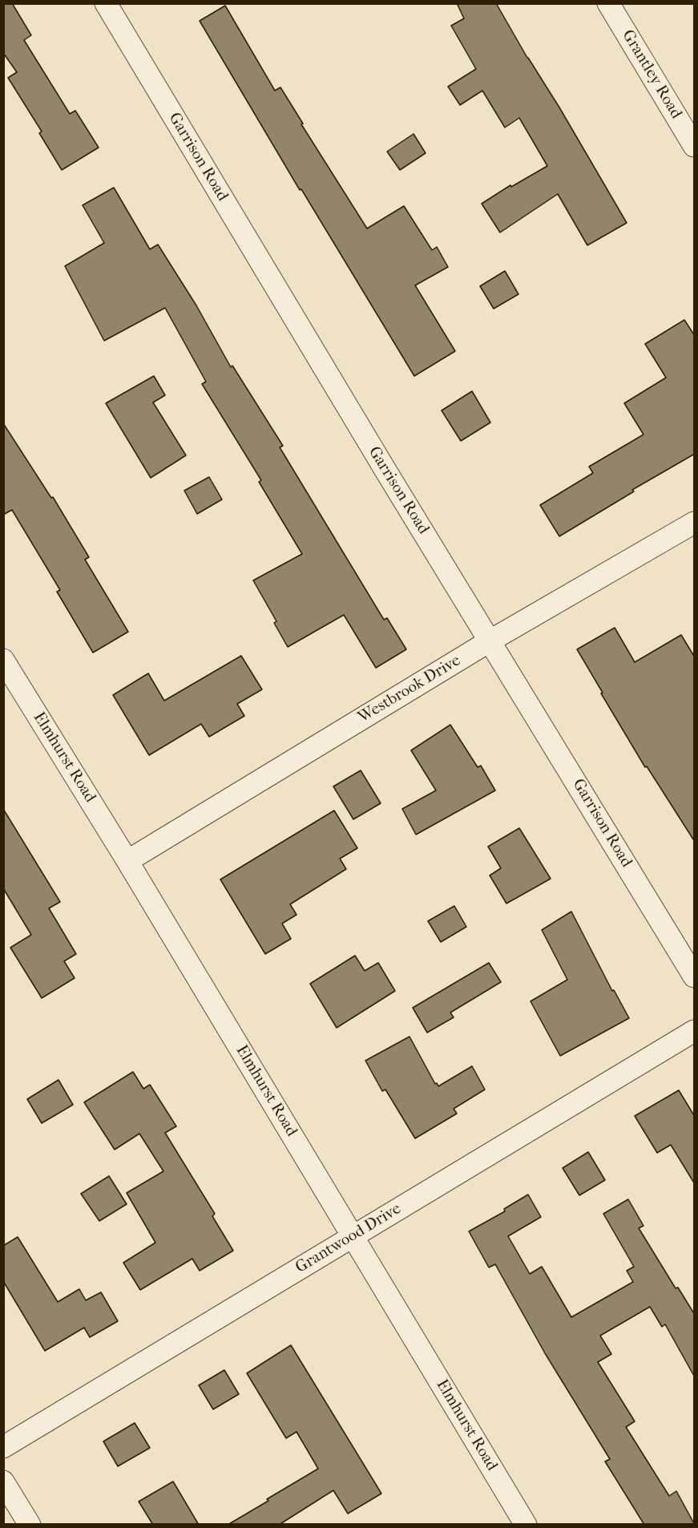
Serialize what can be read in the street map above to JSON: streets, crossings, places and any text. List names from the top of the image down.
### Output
{
  "streets": {
    "street": [
      "Grantley Road",
      "Garrison Road",
      "Westbrook Drive",
      "Elmhurst Road",
      "Grantwood Drive"
    ]
  },
  "crossings": [
    ["Garrison Road", "Westbrook Drive"],
    ["Westbrook Drive", "Elmhurst Road"],
    ["Elmhurst Road", "Grantwood Drive"]
  ]
}
